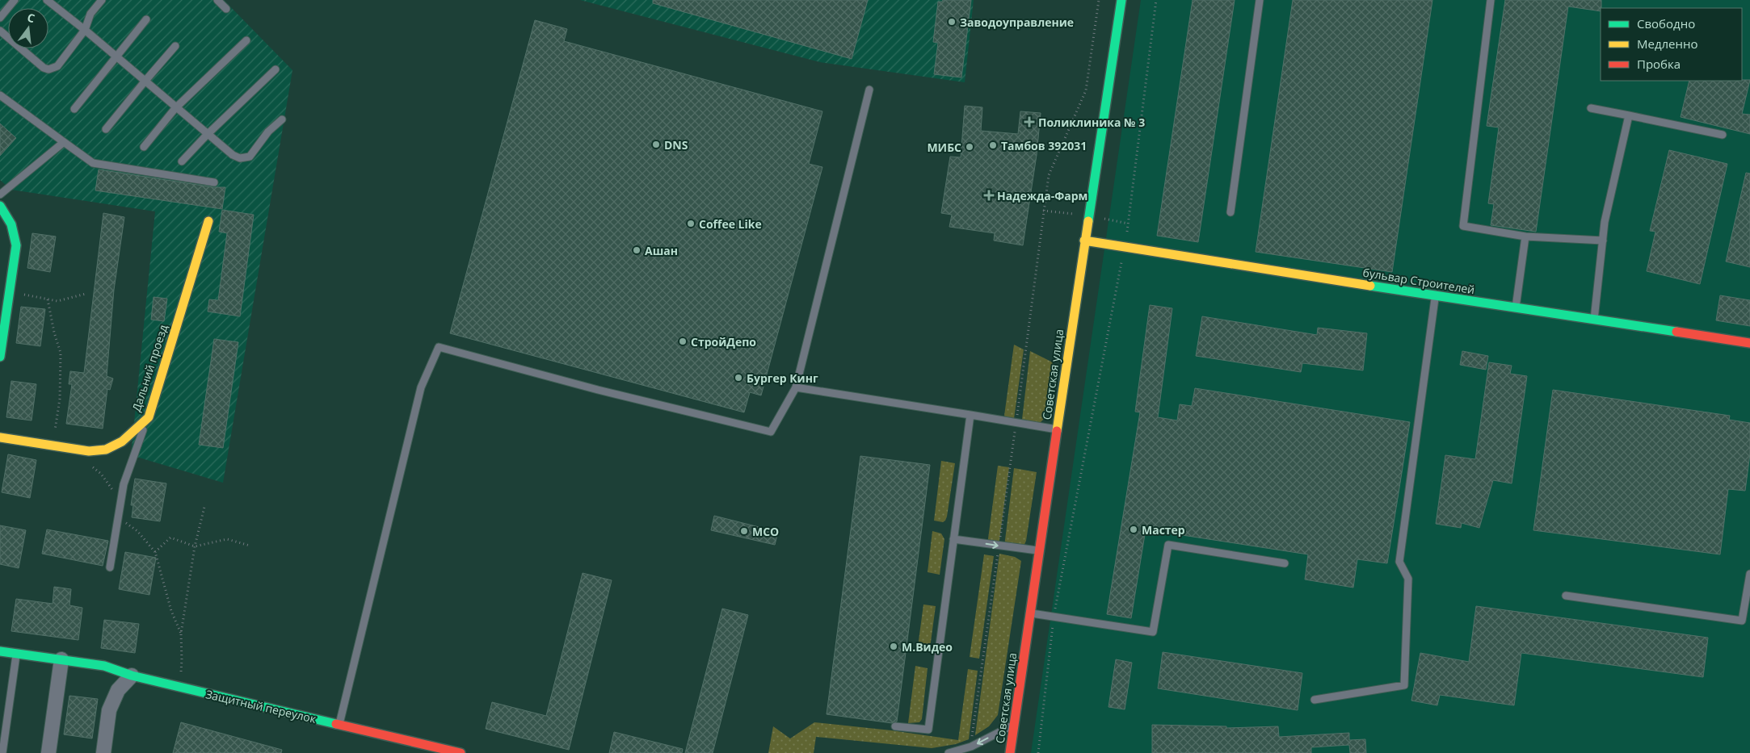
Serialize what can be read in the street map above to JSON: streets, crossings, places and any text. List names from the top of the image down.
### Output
{
  "streets": {
    "street": [
      "бульвар Строителей",
      "Дальний проезд",
      "Советская улица",
      "Защитный переулок"
    ]
  },
  "crossings": [
    ["бульвар Строителей", "Советская улица"]
  ],
  "places": {
    "other": [
      "Заводоуправление",
      "DNS",
      "Тамбов 392031",
      "МИБС",
      "Coffee Like",
      "Ашан",
      "СтройДепо",
      "Бургер Кинг",
      "Мастер",
      "МСО",
      "М.Видео"
    ],
    "health": ["Поликлиника № 3", "Надежда-Фарм"]
  },
  "legend": ["Свободно", "Медленно", "Пробка"],
  "north": "top"
}
